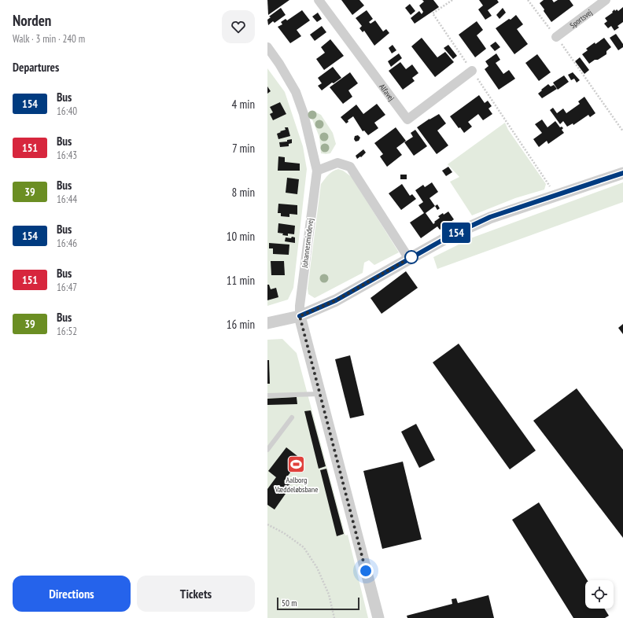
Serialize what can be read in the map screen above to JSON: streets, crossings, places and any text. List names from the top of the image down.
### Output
{
  "streets": {
    "street": ["Sportsvej", "Alfavej", "Johannesmindevej"]
  },
  "places": {
    "sports": ["Aalborg Væddeløbsbane"]
  },
  "lines": ["bus line 154"],
  "scale_bar": "50 m",
  "page": {
    "heading": [
      ["Norden", "Walk · 3 min · 240 m"],
      "Departures"
    ],
    "on_map": "154",
    "list": [
      {
        "mark": "154",
        "name": "Bus",
        "note": "16:40",
        "value": "4 min"
      },
      {
        "mark": "151",
        "name": "Bus",
        "note": "16:43",
        "value": "7 min"
      },
      {
        "mark": "39",
        "name": "Bus",
        "note": "16:44",
        "value": "8 min"
      },
      {
        "mark": "154",
        "name": "Bus",
        "note": "16:46",
        "value": "10 min"
      },
      {
        "mark": "151",
        "name": "Bus",
        "note": "16:47",
        "value": "11 min"
      },
      {
        "mark": "39",
        "name": "Bus",
        "note": "16:52",
        "value": "16 min"
      }
    ],
    "buttons": ["Directions", "Tickets"],
    "scale": "50 m"
  }
}
